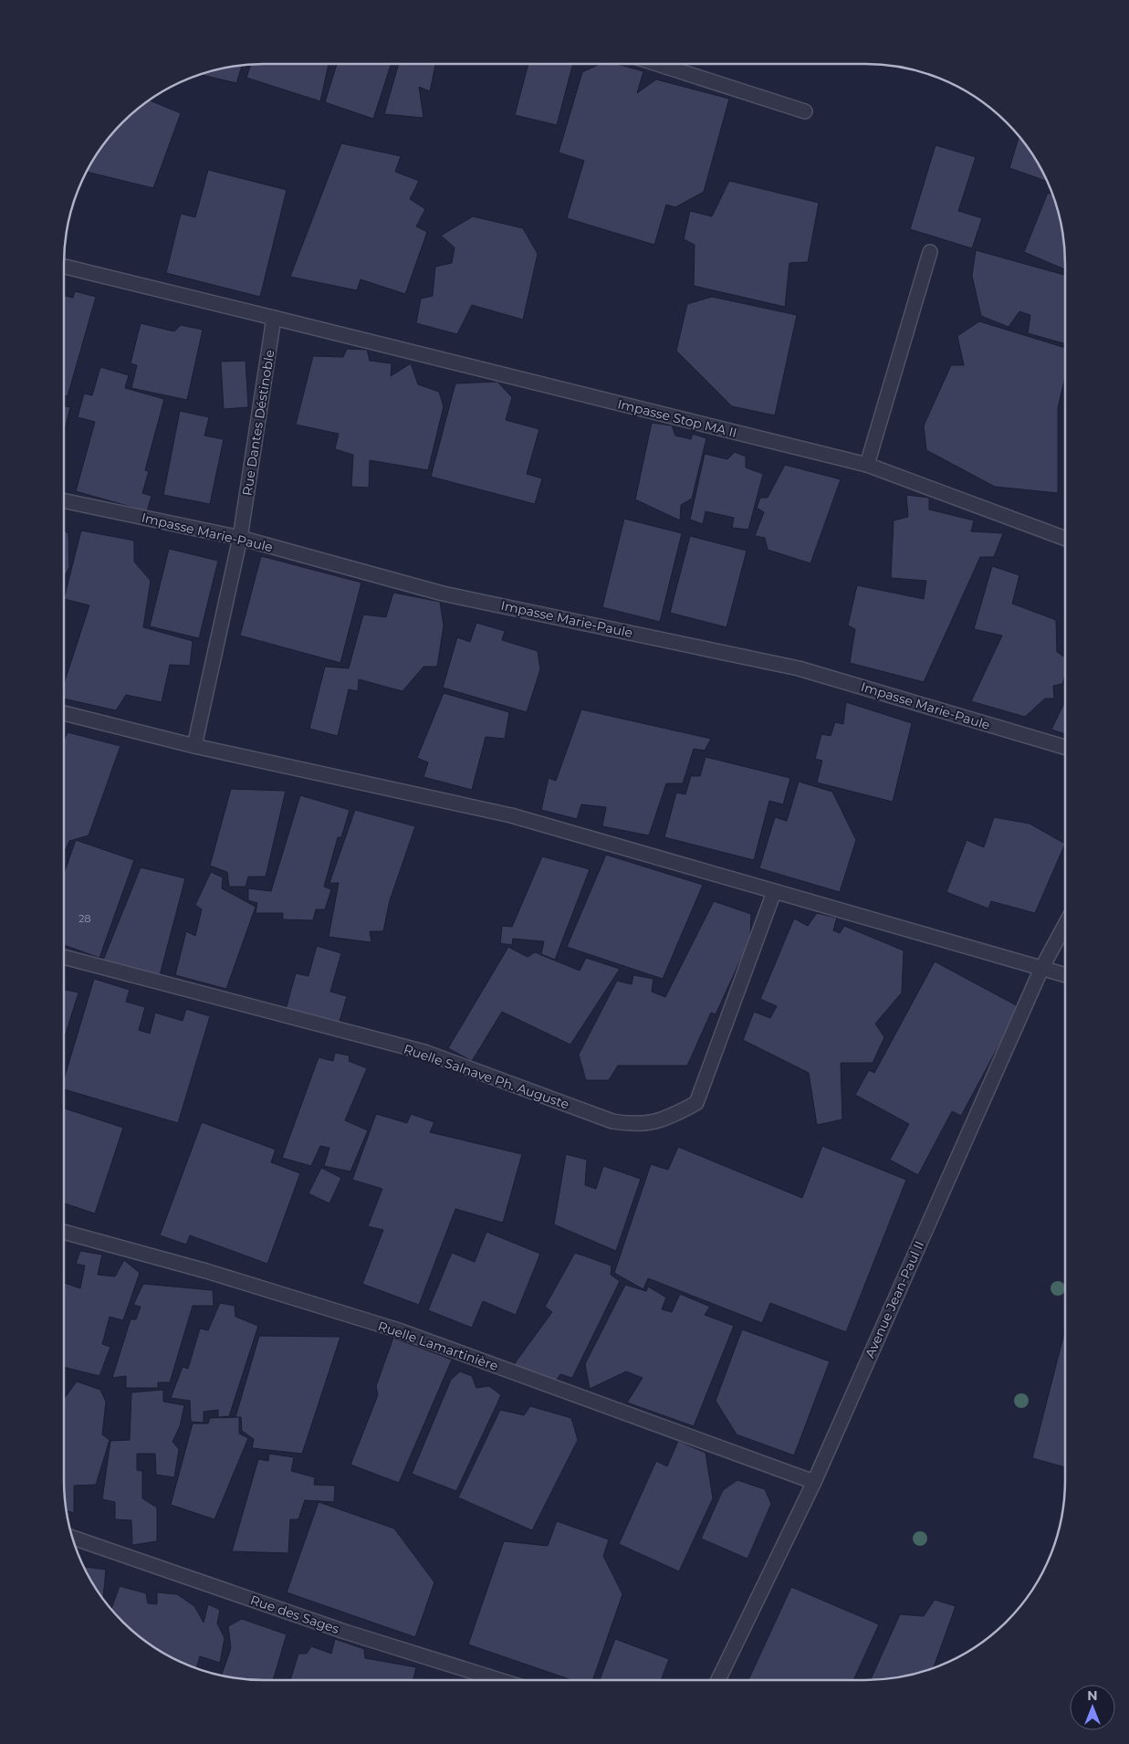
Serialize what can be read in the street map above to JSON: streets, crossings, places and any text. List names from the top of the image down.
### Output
{
  "streets": {
    "street": [
      "Impasse Stop MA II",
      "Rue Dantes Déstinoble",
      "Impasse Marie-Paule",
      "Ruelle Salnave Ph. Auguste",
      "Avenue Jean-Paul II",
      "Ruelle Lamartinière",
      "Rue des Sages"
    ]
  },
  "crossings": [
    ["Impasse Stop MA II", "Rue Dantes Déstinoble"],
    ["Rue Dantes Déstinoble", "Impasse Marie-Paule"],
    ["Avenue Jean-Paul II", "Ruelle Lamartinière"]
  ],
  "house_numbers": ["28"],
  "north": "top"
}
